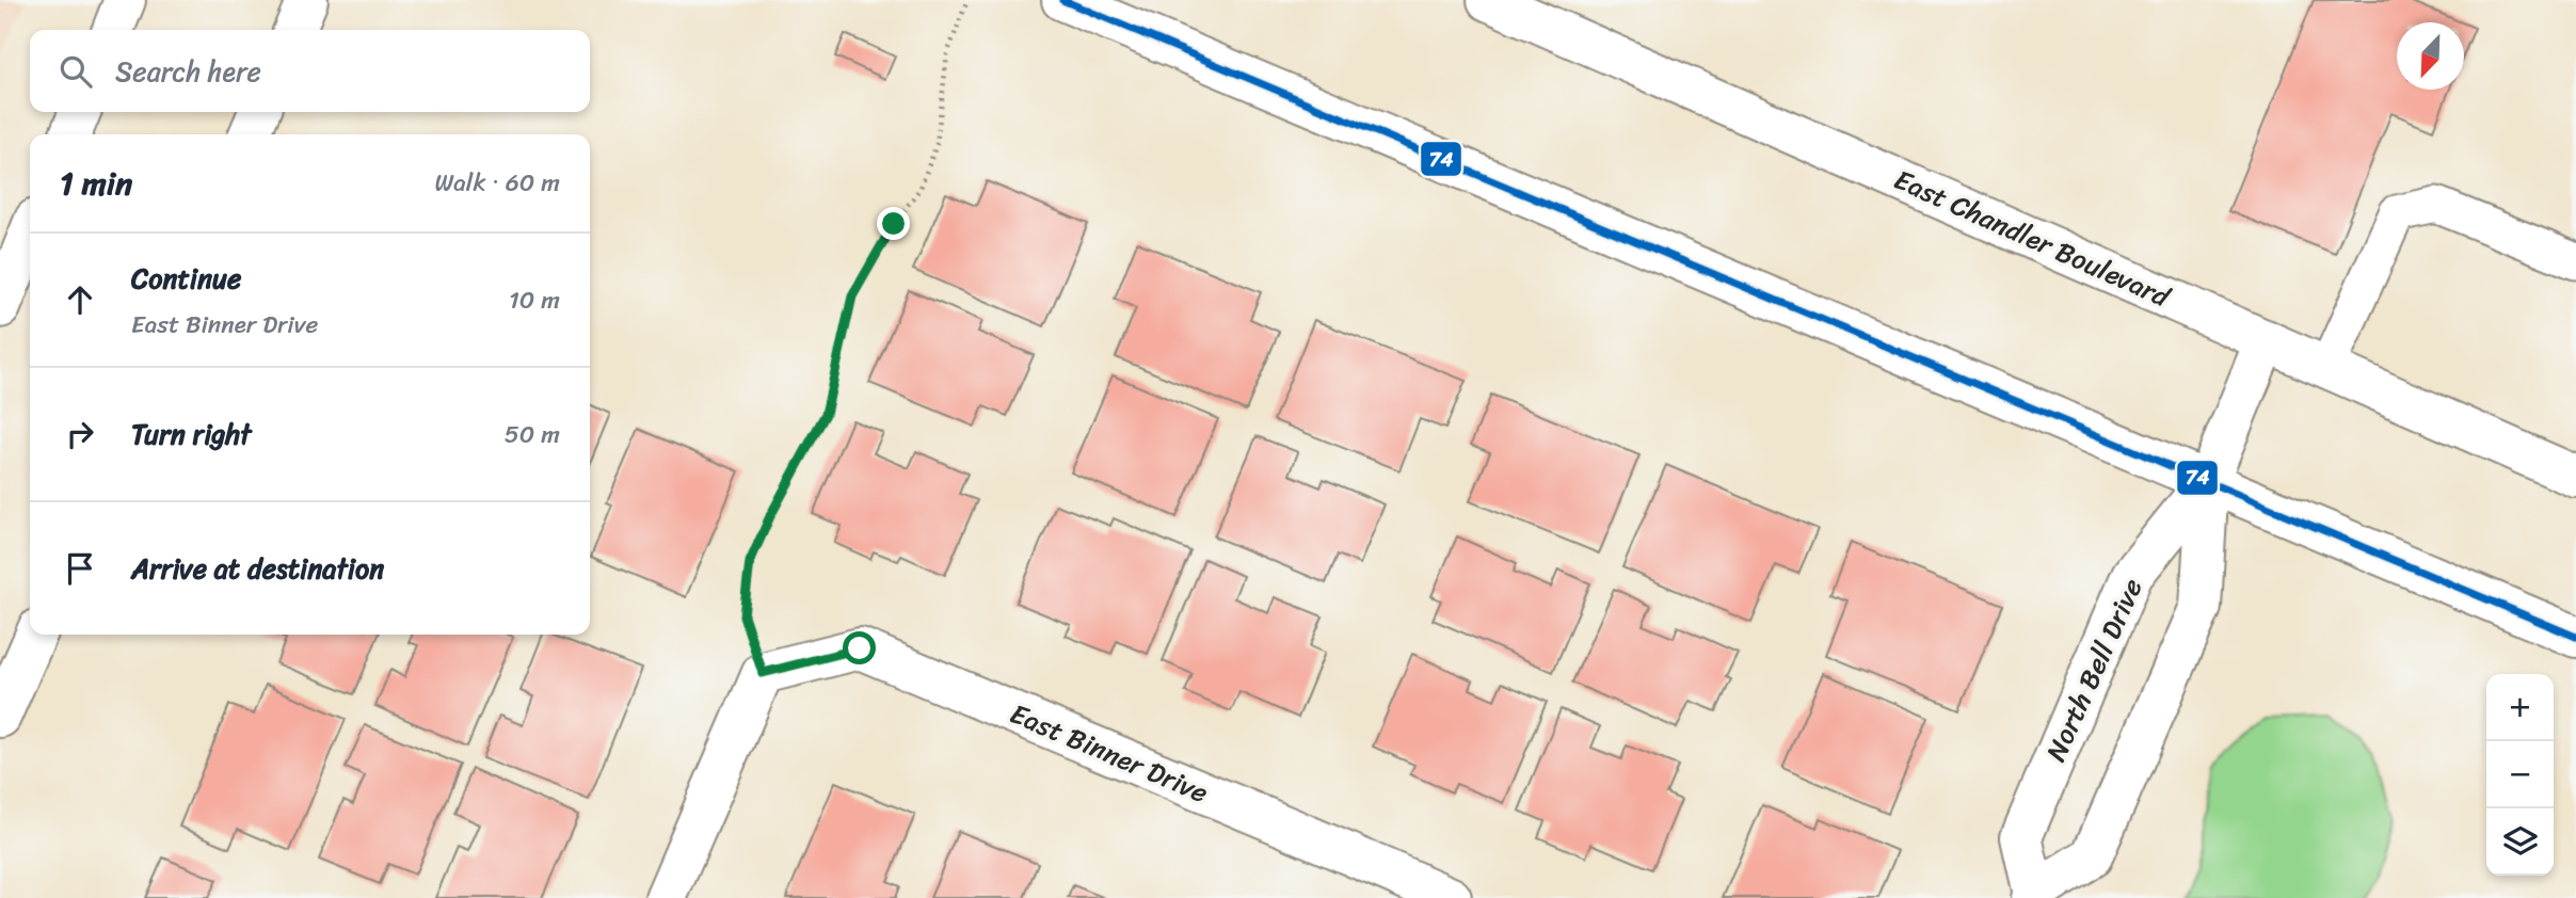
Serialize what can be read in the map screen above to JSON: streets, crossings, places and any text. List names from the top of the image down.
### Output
{
  "streets": {
    "main road": ["East Chandler Boulevard", "North Bell Drive", "East Binner Drive"]
  },
  "lines": ["transit line 74"],
  "north": "bottom left",
  "page": {
    "search": "Search here",
    "heading": ["1 min", "Walk · 60 m"],
    "list": [
      ["Continue", "East Binner Drive", "10 m"],
      ["Turn right", "50 m"],
      "Arrive at destination"
    ],
    "map_buttons": ["+", "−"]
  }
}
